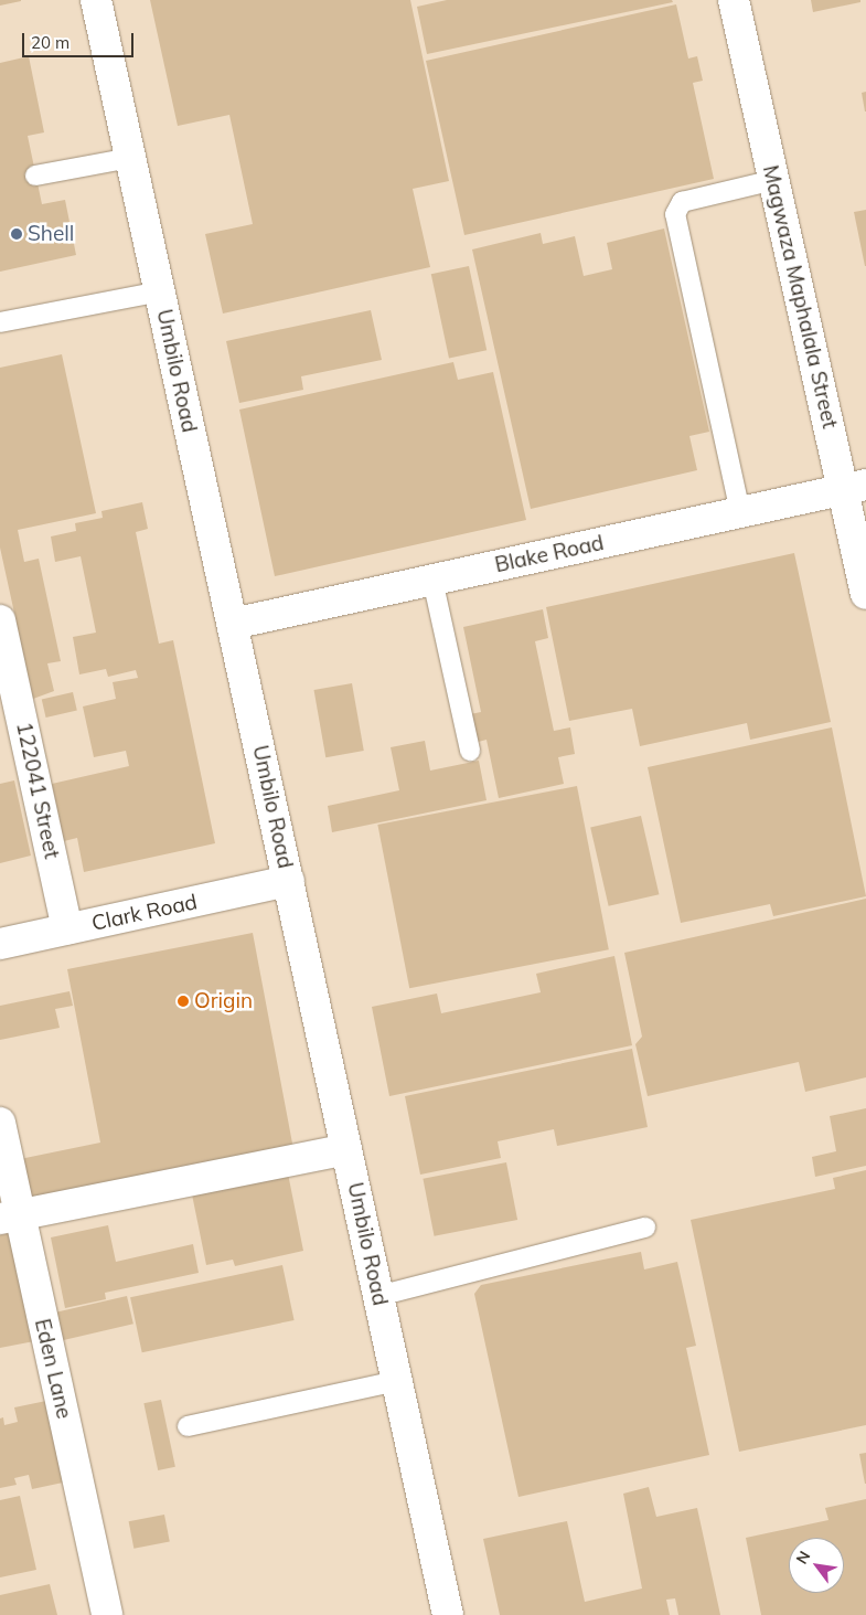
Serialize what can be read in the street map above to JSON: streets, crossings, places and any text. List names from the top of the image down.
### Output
{
  "streets": {
    "street": [
      "Magwaza Maphalala Street",
      "Umbilo Road",
      "Blake Road",
      "122041 Street",
      "Clark Road",
      "Eden Lane"
    ]
  },
  "crossings": [
    ["Magwaza Maphalala Street", "Blake Road"],
    ["Umbilo Road", "Blake Road"],
    ["Umbilo Road", "Clark Road"],
    ["122041 Street", "Clark Road"]
  ],
  "places": ["Shell", "Origin"],
  "scale_bar": "20 m",
  "north": "top left"
}
